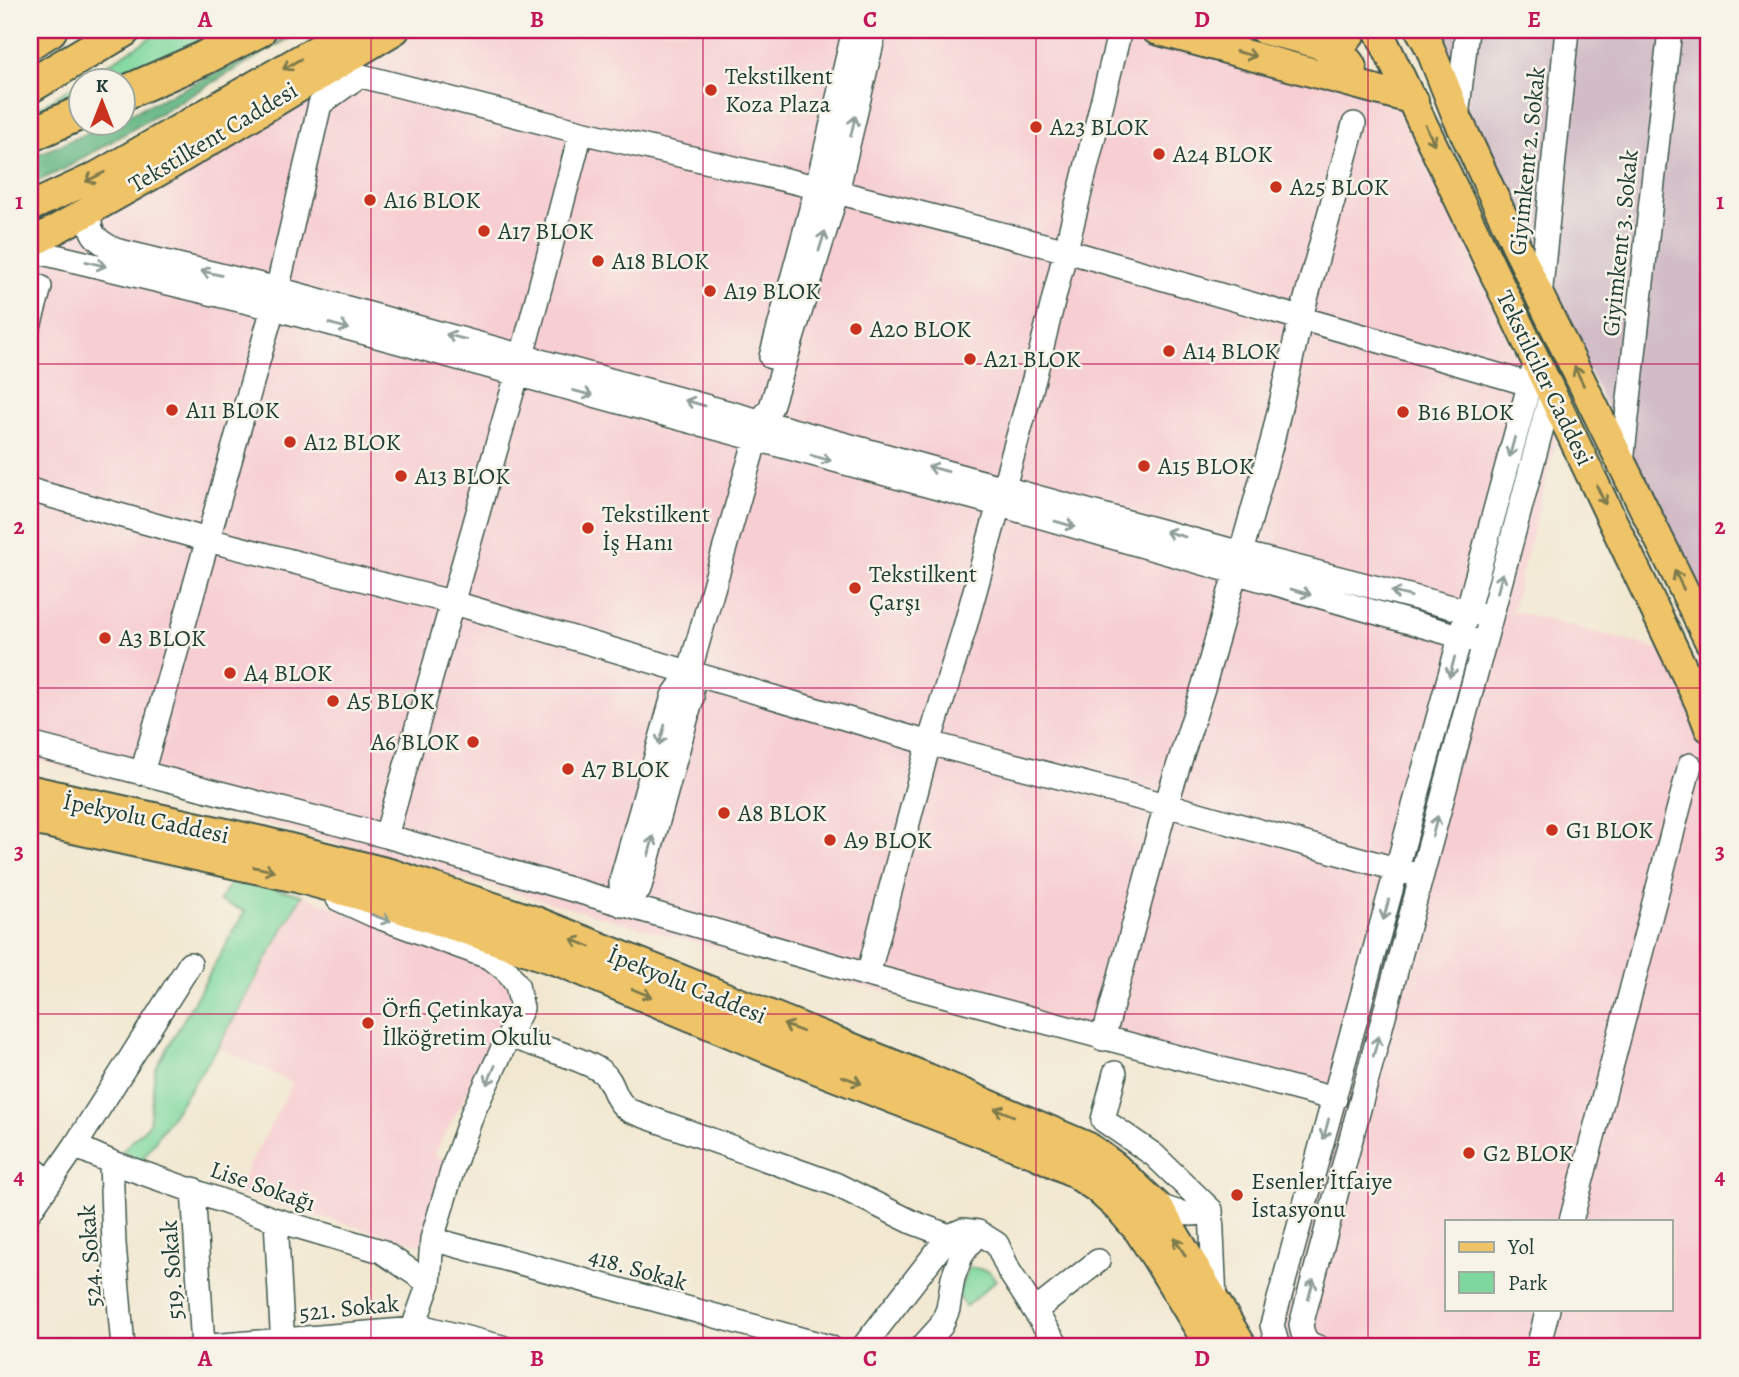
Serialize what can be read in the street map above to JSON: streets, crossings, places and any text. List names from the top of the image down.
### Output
{
  "streets": {
    "highway": ["İpekyolu Caddesi"],
    "main road": ["Tekstilkent Caddesi", "Tekstilciler Caddesi"],
    "street": [
      "Giyimkent 2. Sokak",
      "Giyimkent 3. Sokak",
      "Lise Sokağı",
      "524. Sokak",
      "418. Sokak",
      "519. Sokak",
      "521. Sokak"
    ]
  },
  "crossings": [
    ["Giyimkent 2. Sokak", "Tekstilciler Caddesi"],
    ["Giyimkent 3. Sokak", "Tekstilciler Caddesi"],
    ["Lise Sokağı", "524. Sokak"],
    ["Lise Sokağı", "519. Sokak"],
    ["519. Sokak", "521. Sokak"]
  ],
  "places": [
    "Tekstilkent Koza Plaza",
    "A23 BLOK",
    "A24 BLOK",
    "A25 BLOK",
    "A16 BLOK",
    "A17 BLOK",
    "A18 BLOK",
    "A19 BLOK",
    "A20 BLOK",
    "A14 BLOK",
    "A21 BLOK",
    "A11 BLOK",
    "B16 BLOK",
    "A12 BLOK",
    "A15 BLOK",
    "A13 BLOK",
    "Tekstilkent İş Hanı",
    "Tekstilkent Çarşı",
    "A3 BLOK",
    "A4 BLOK",
    "A5 BLOK",
    "A6 BLOK",
    "A7 BLOK",
    "A8 BLOK",
    "G1 BLOK",
    "A9 BLOK",
    "Örfi Çetinkaya İlköğretim Okulu",
    "G2 BLOK",
    "Esenler İtfaiye İstasyonu"
  ],
  "legend": ["Yol", "Park"],
  "north": "top",
  "grid": {
    "columns": [
      "A",
      "B",
      "C",
      "D",
      "E"
    ],
    "rows": [
      "1",
      "2",
      "3",
      "4"
    ]
  }
}
